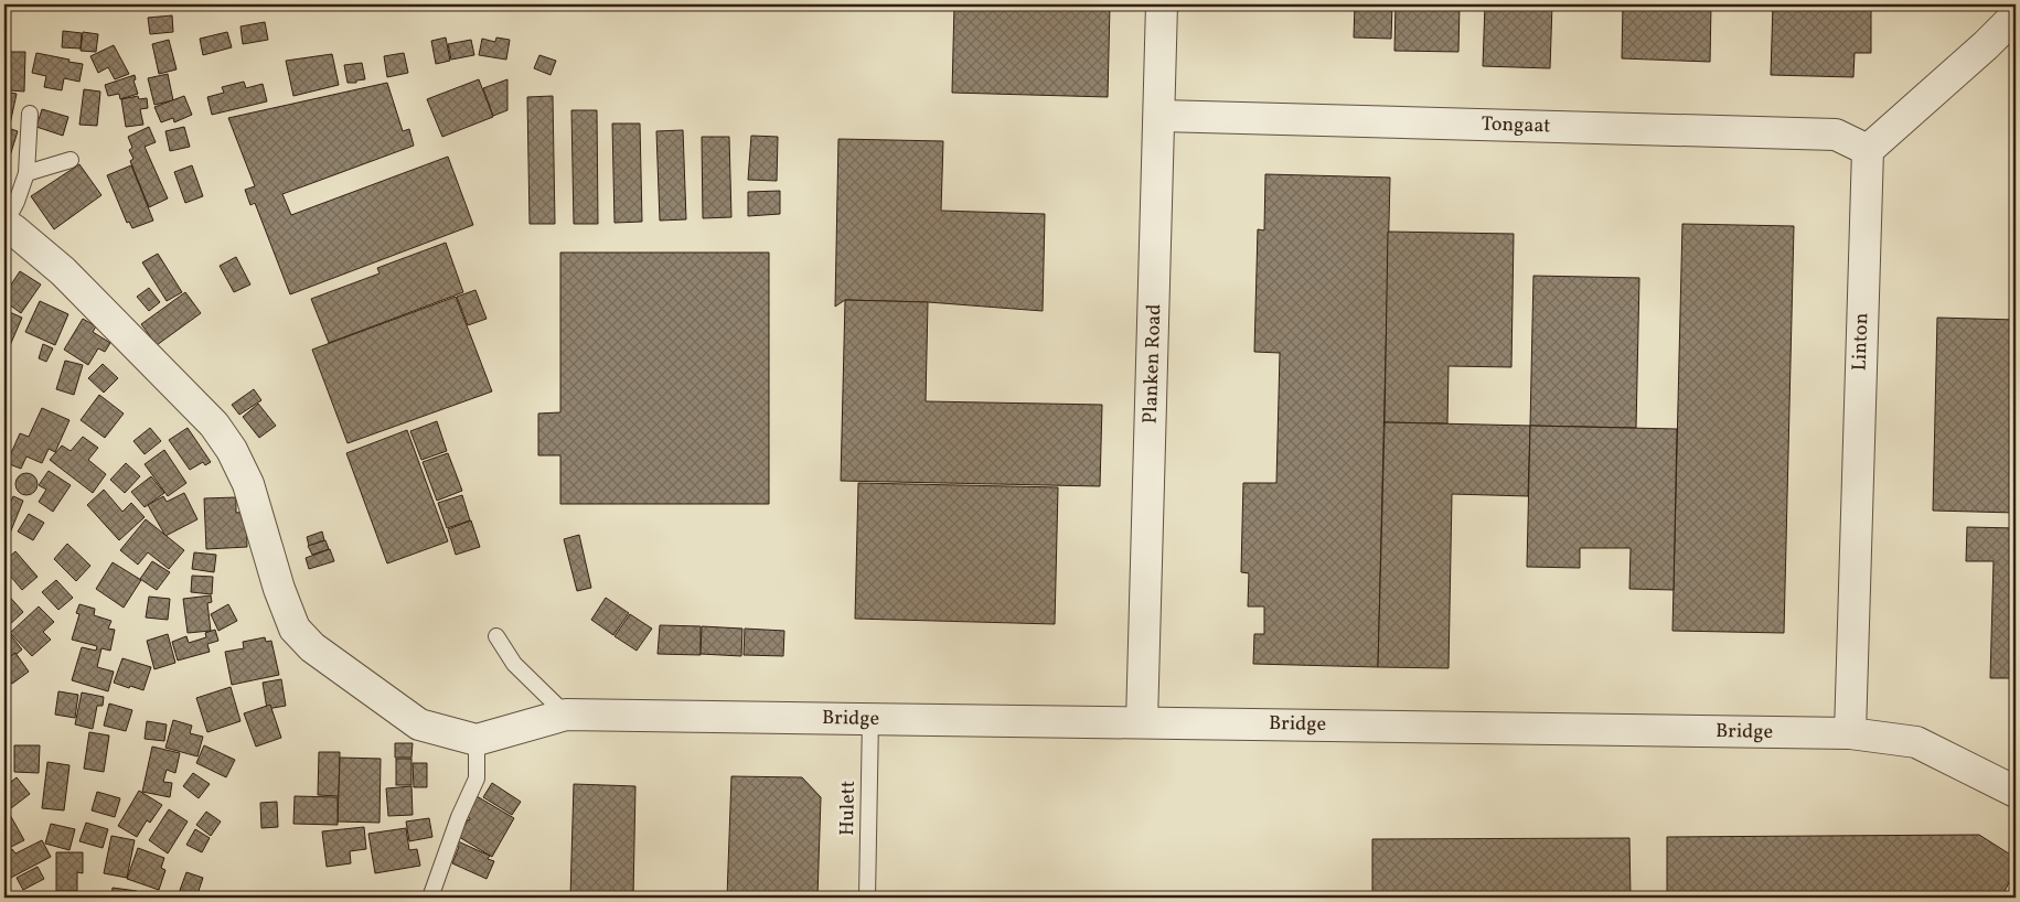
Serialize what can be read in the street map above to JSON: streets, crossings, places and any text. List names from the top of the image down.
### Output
{
  "streets": {
    "street": [
      "Tongaat",
      "Linton",
      "Planken Road",
      "Bridge"
    ],
    "lane": ["Hulett"]
  },
  "crossings": [
    ["Tongaat", "Linton"],
    ["Tongaat", "Planken Road"],
    ["Linton", "Bridge"],
    ["Planken Road", "Bridge"],
    ["Bridge", "Hulett"]
  ]
}
